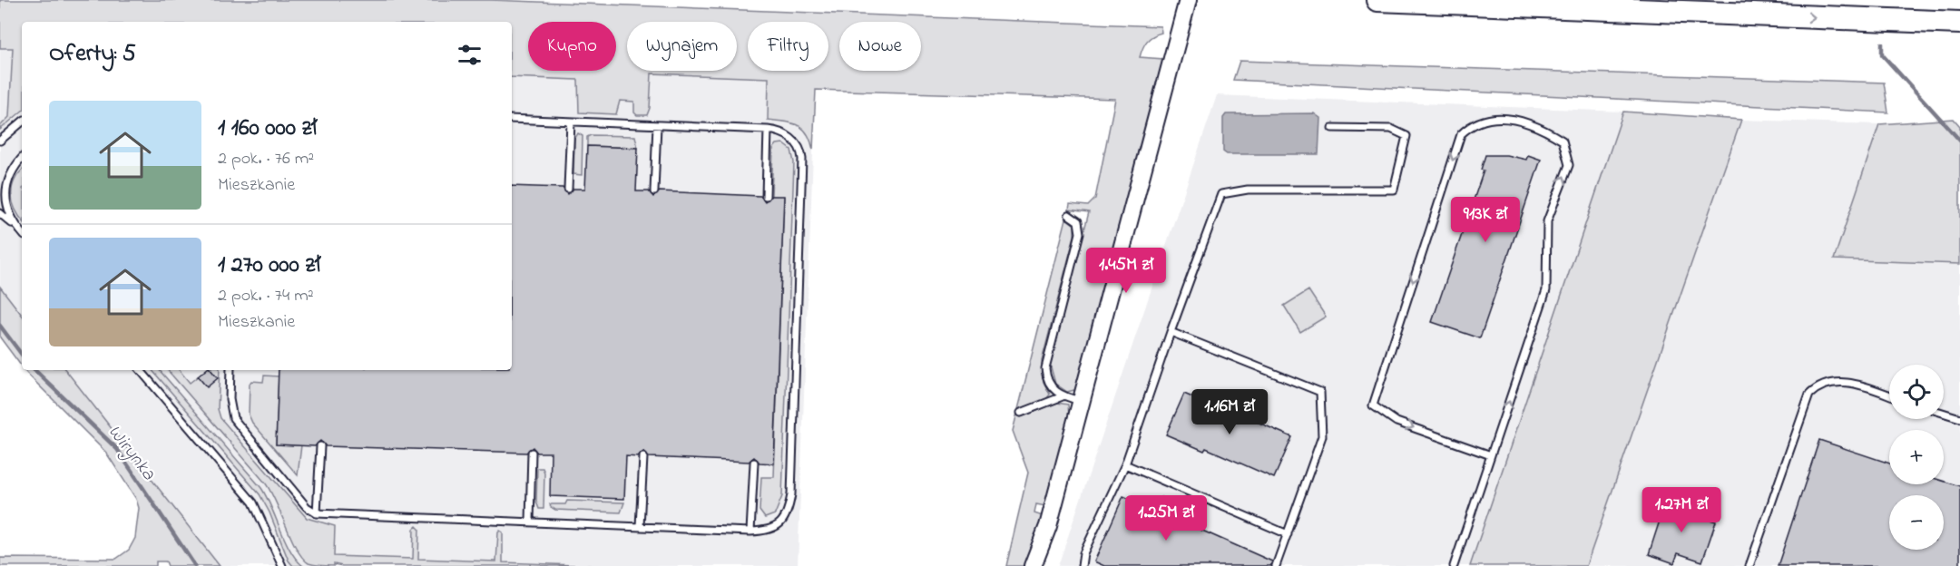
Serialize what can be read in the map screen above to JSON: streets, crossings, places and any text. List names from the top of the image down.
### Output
{
  "water": ["Wirynka"],
  "page": {
    "chip": [
      "Kupno",
      "Wynajem",
      "Filtry",
      "Nowe"
    ],
    "heading": "Oferty: 5",
    "list": [
      {
        "name": "1 160 000 zł",
        "note": "2 pok. · 76 m² · Mieszkanie"
      },
      {
        "name": "1 270 000 zł",
        "note": "2 pok. · 74 m² · Mieszkanie"
      }
    ],
    "price": [
      "913K zł",
      "1.45M zł",
      "1.16M zł",
      "1.27M zł",
      "1.25M zł"
    ],
    "map_buttons": ["+", "−"]
  }
}
